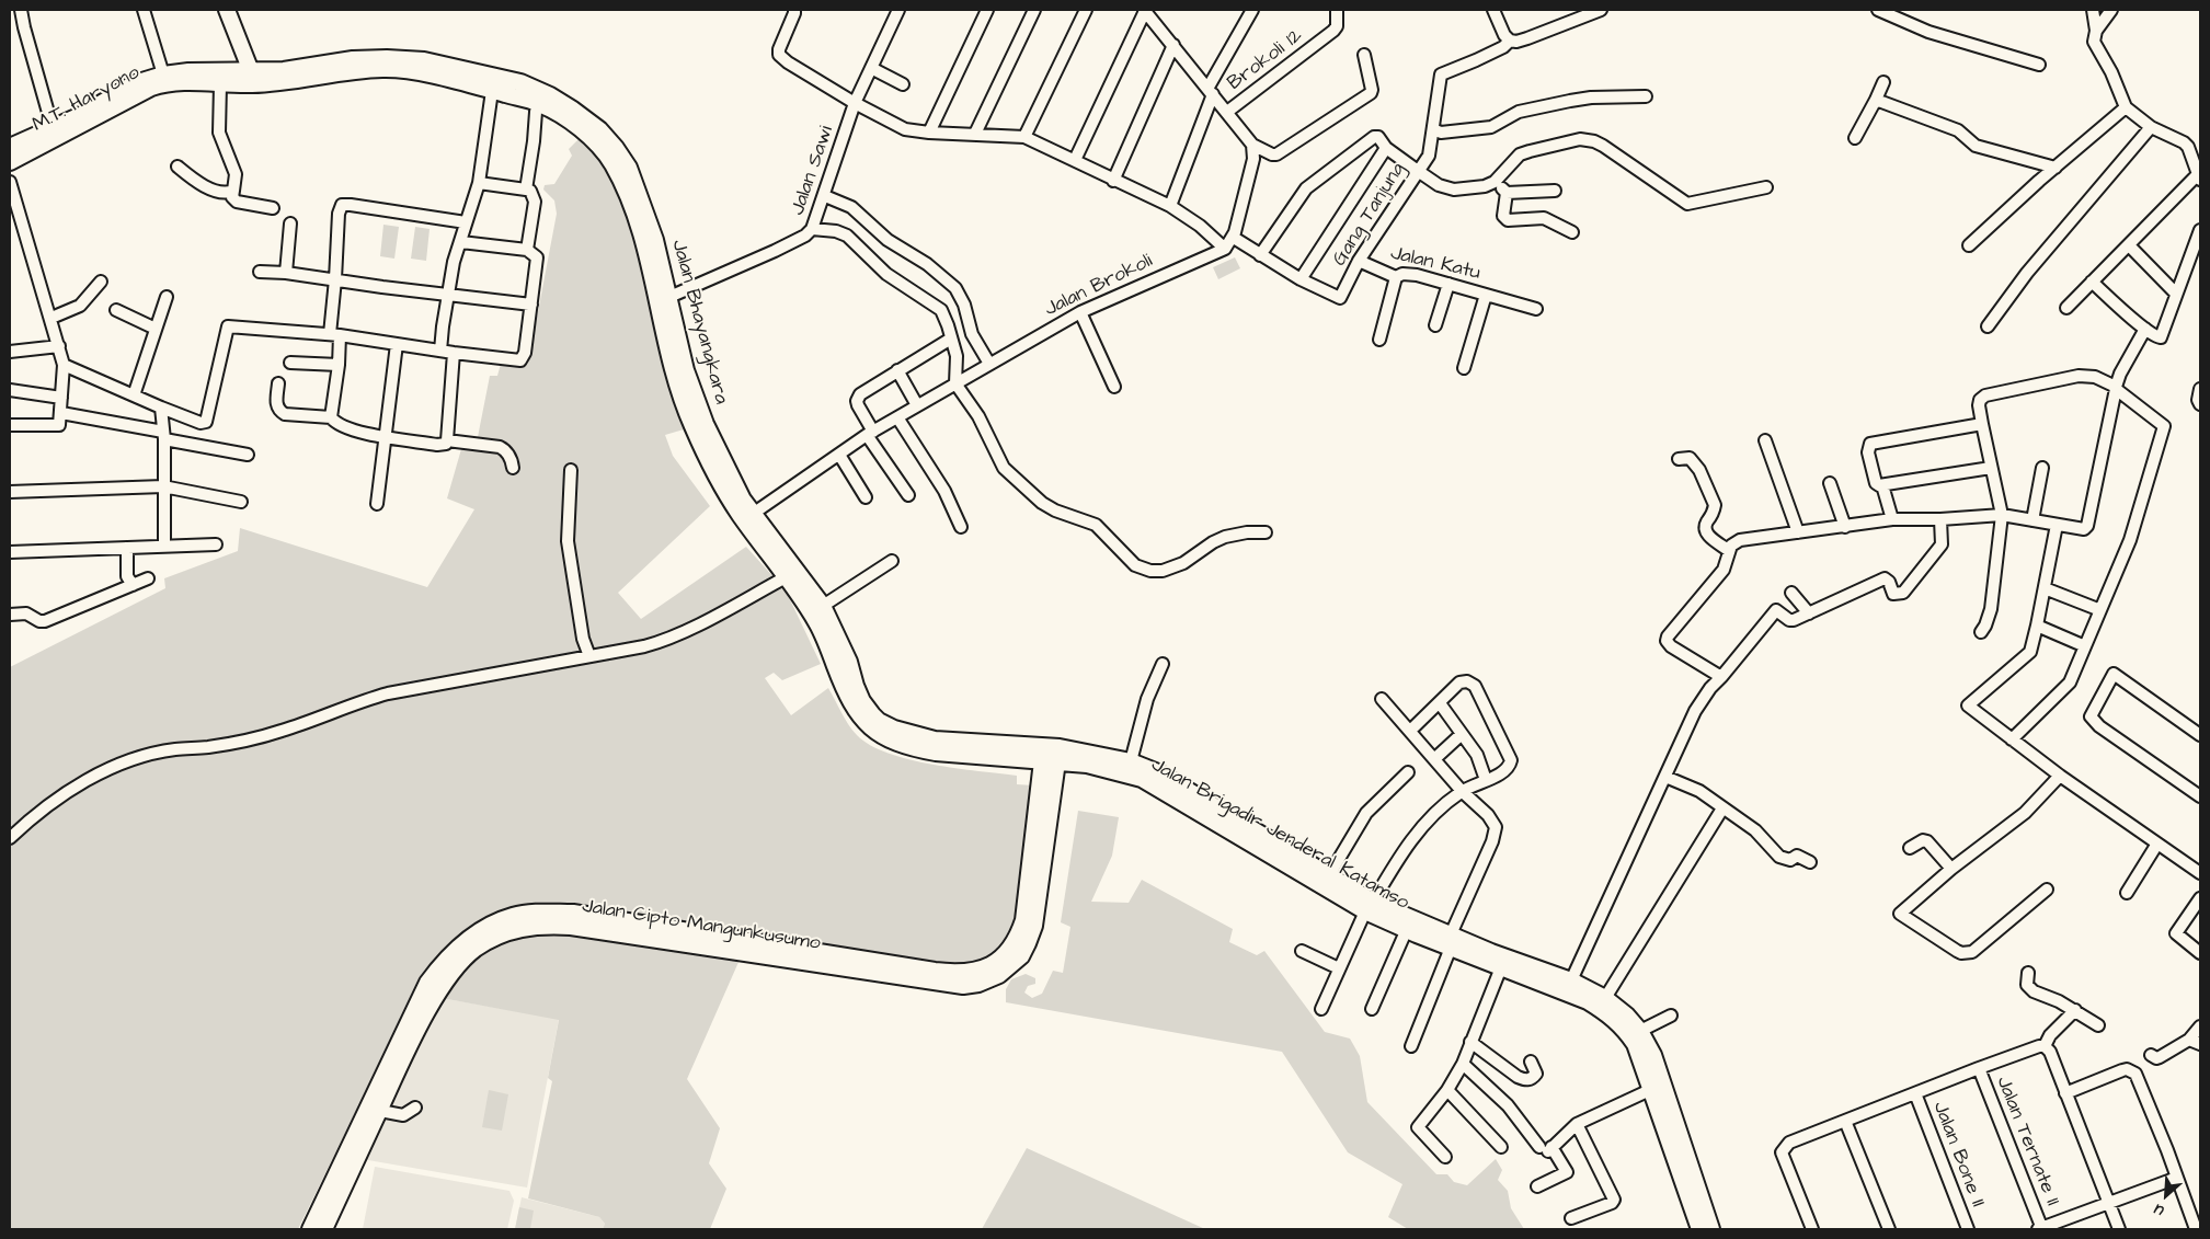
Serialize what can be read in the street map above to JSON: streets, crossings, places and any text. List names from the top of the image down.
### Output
{
  "streets": {
    "main road": [
      "M.T. Haryono",
      "Jalan Bhayangkara",
      "Jalan Brigadir Jenderal Katamso",
      "Jalan Cipto Mangunkusumo"
    ],
    "street": [
      "Brokoli 12",
      "Jalan Sawi",
      "Gang Tanjung",
      "Jalan Katu",
      "Jalan Brokoli",
      "Jalan Ternate II",
      "Jalan Bone II"
    ]
  },
  "crossings": [
    ["M.T. Haryono", "Jalan Bhayangkara"],
    ["Jalan Sawi", "Jalan Bhayangkara"],
    ["Gang Tanjung", "Jalan Katu"],
    ["Jalan Brokoli", "Jalan Bhayangkara"],
    ["Jalan Bhayangkara", "Jalan Brigadir Jenderal Katamso"],
    ["Jalan Bhayangkara", "Jalan Cipto Mangunkusumo"],
    ["Jalan Brigadir Jenderal Katamso", "Jalan Cipto Mangunkusumo"]
  ],
  "north": "bottom left"
}
